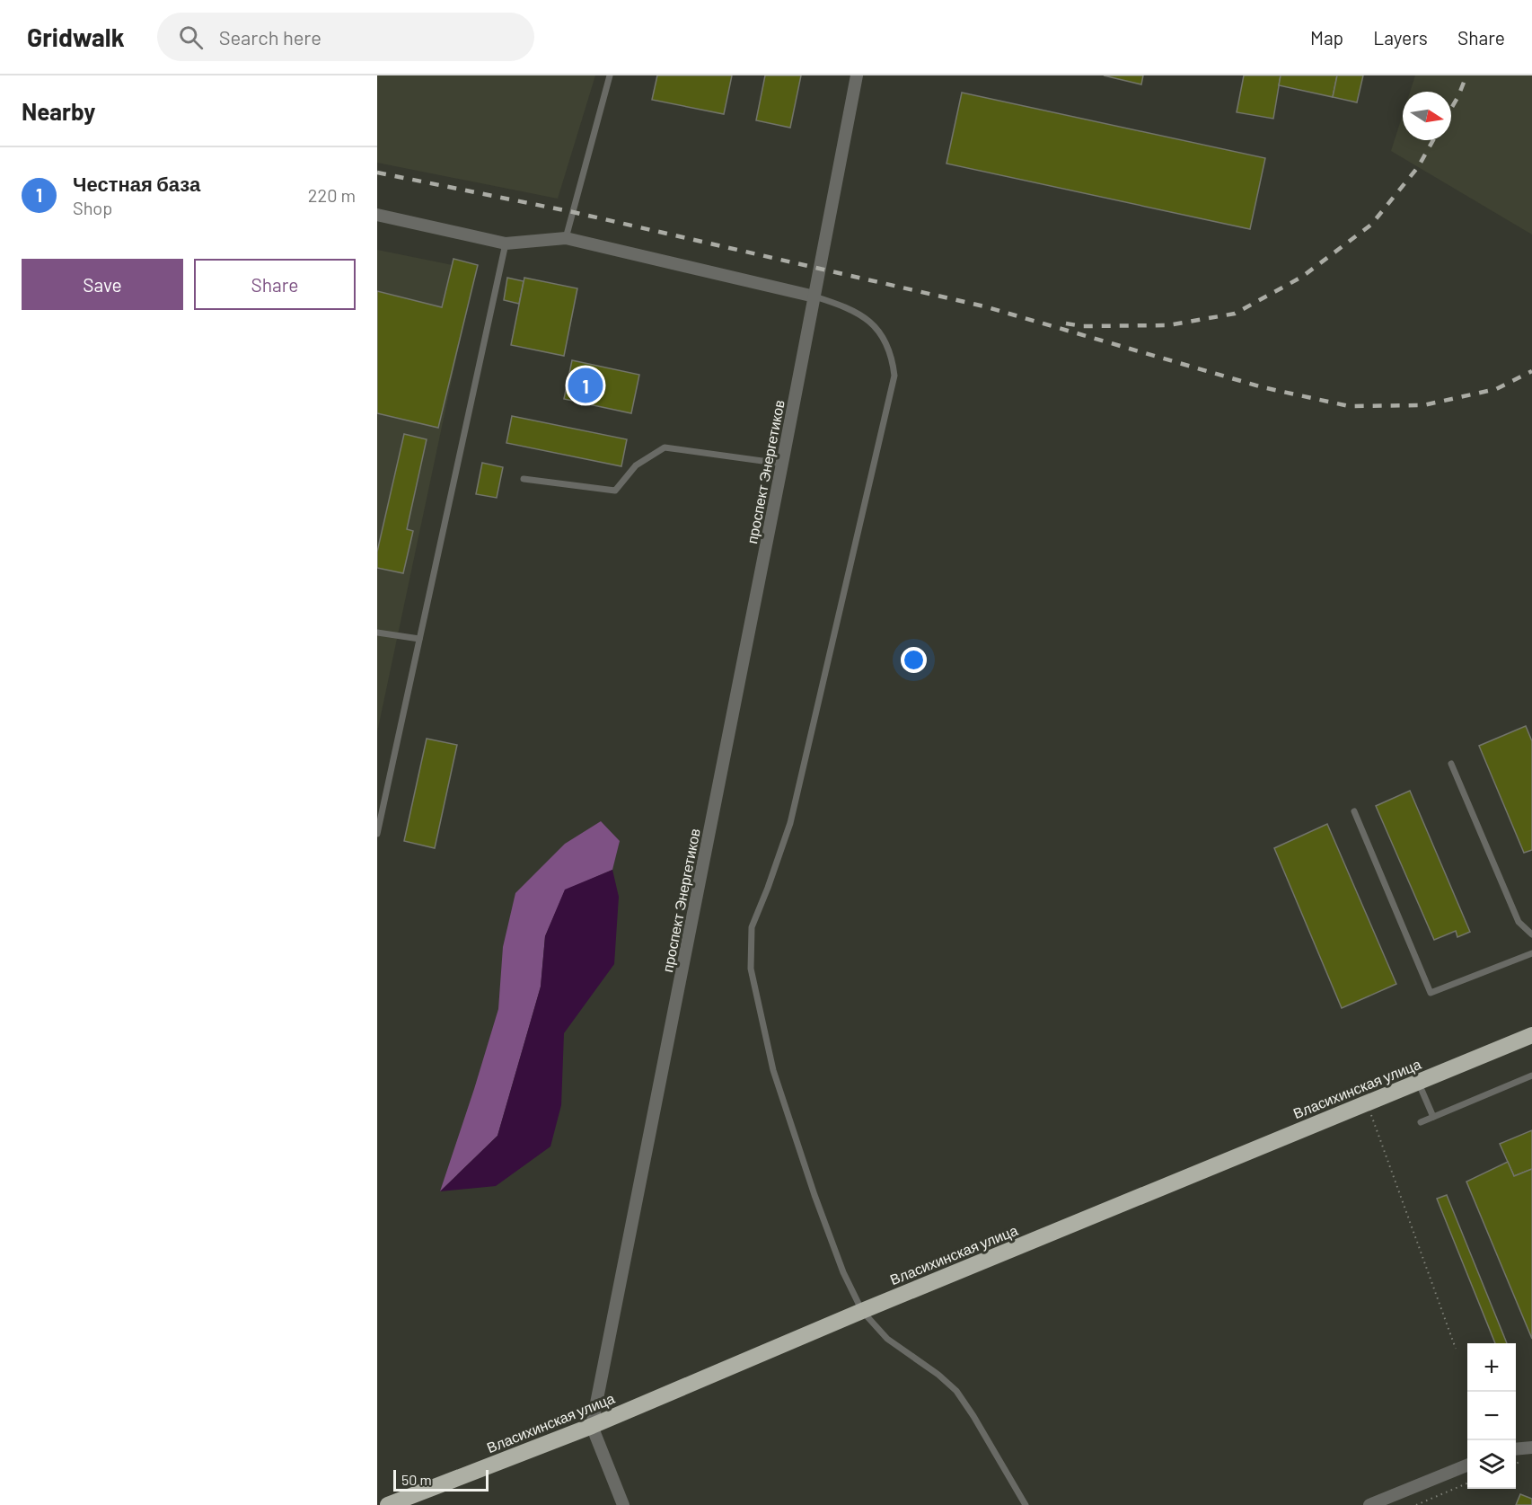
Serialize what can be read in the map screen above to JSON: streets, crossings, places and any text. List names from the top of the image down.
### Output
{
  "streets": {
    "highway": ["Власихинская улица"],
    "street": ["проспект Энергетиков"]
  },
  "crossings": [
    ["проспект Энергетиков", "Власихинская улица"]
  ],
  "scale_bar": "50 m",
  "north": "right",
  "page": {
    "header": "Gridwalk",
    "search": "Search here",
    "nav": ["Map", "Layers", "Share"],
    "heading": "Nearby",
    "list": [
      {
        "mark": "1",
        "name": "Честная база",
        "note": "Shop",
        "value": "220 m"
      }
    ],
    "buttons": ["Save", "Share"],
    "pins": "1",
    "map_buttons": ["+", "−"],
    "scale": "50 m"
  }
}
